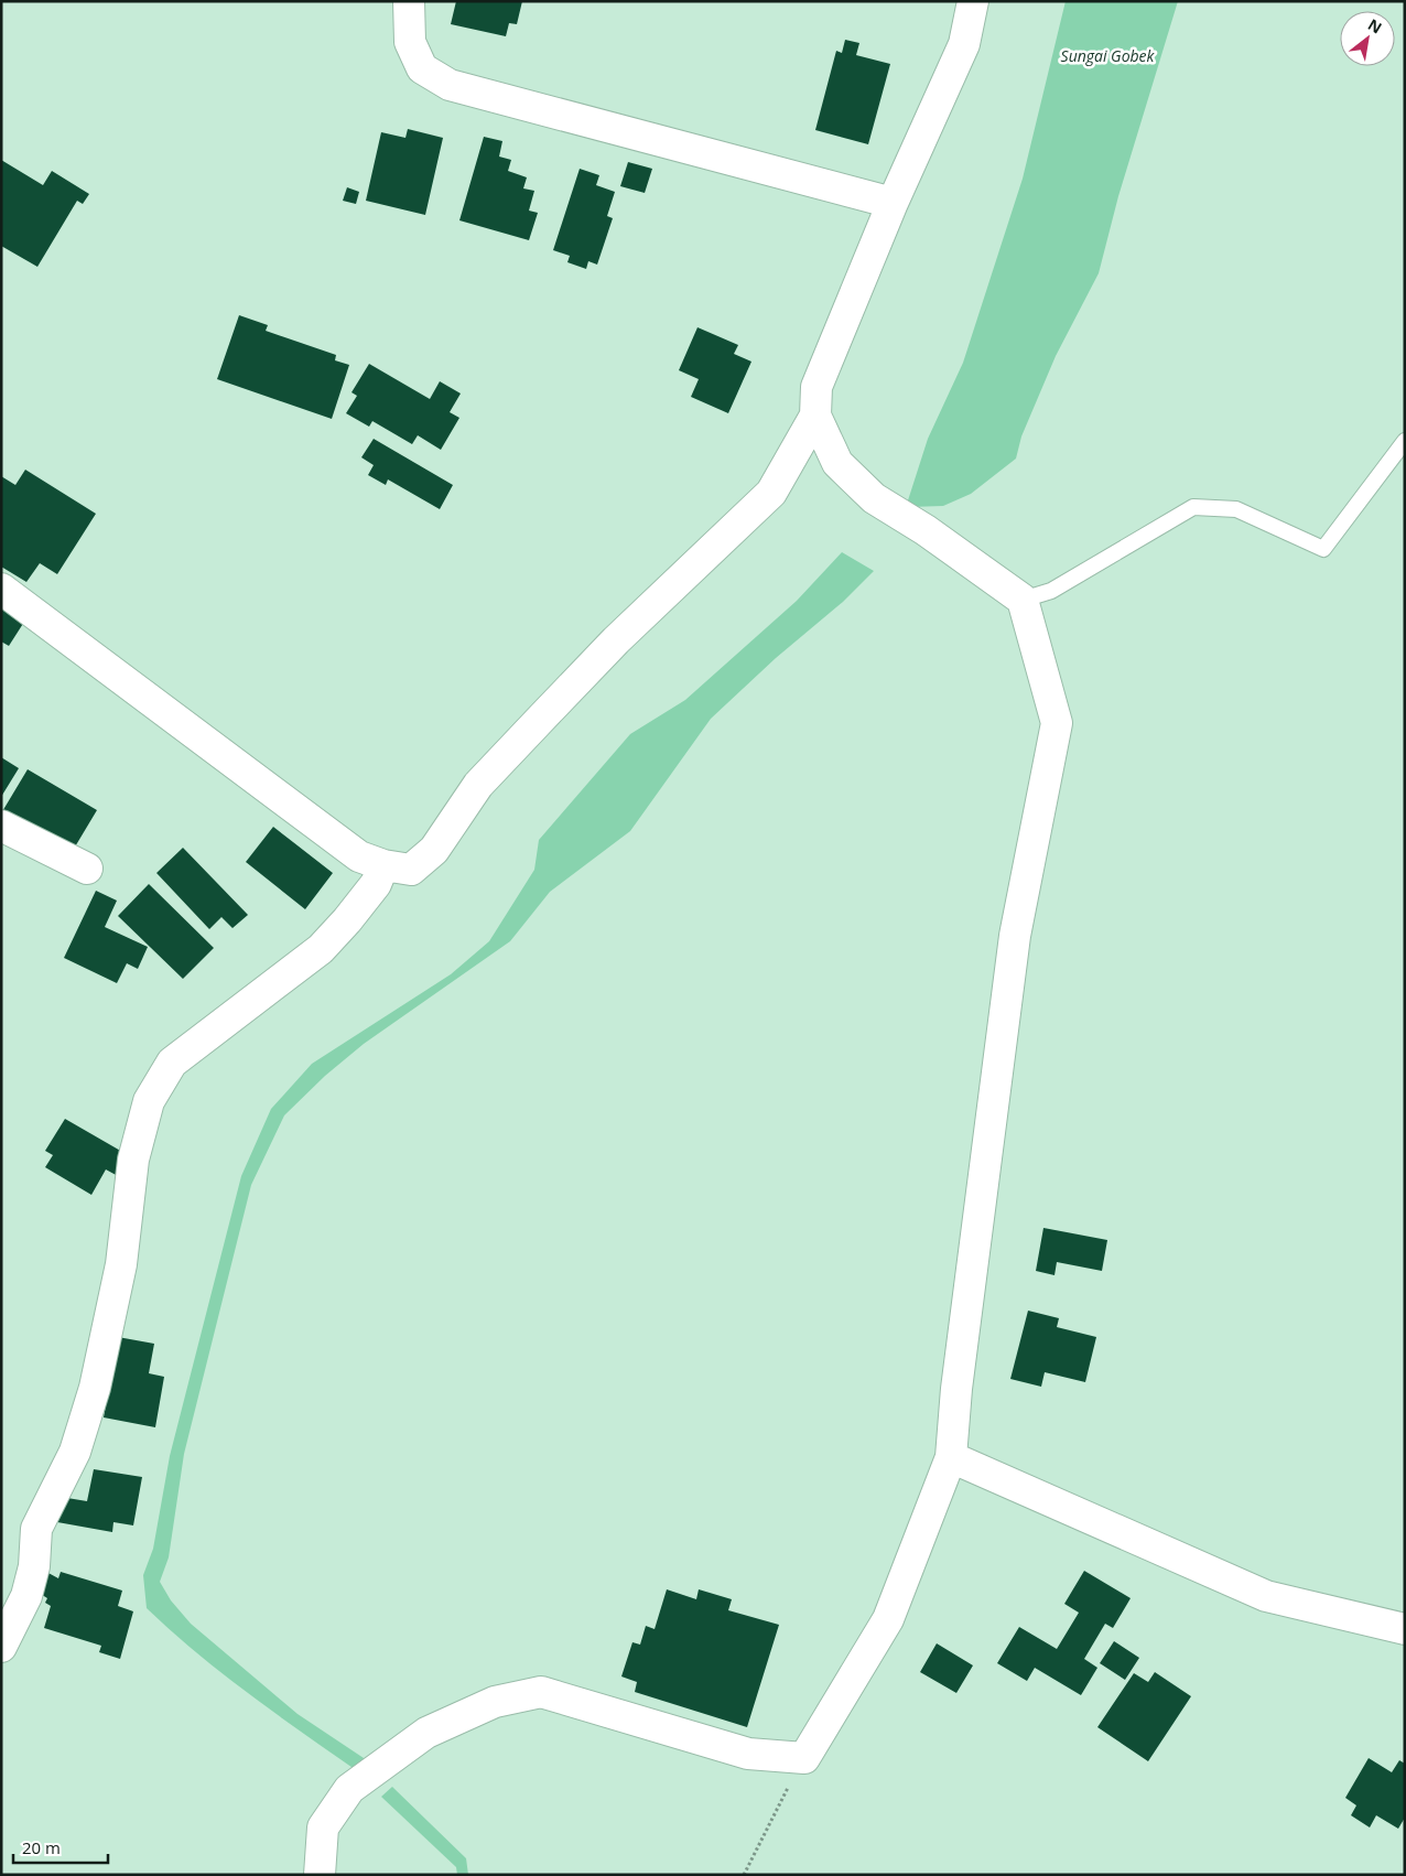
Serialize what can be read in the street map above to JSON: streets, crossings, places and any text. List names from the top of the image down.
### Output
{
  "water": ["Sungai Gobek"],
  "scale_bar": "20 m",
  "north": "top right"
}
